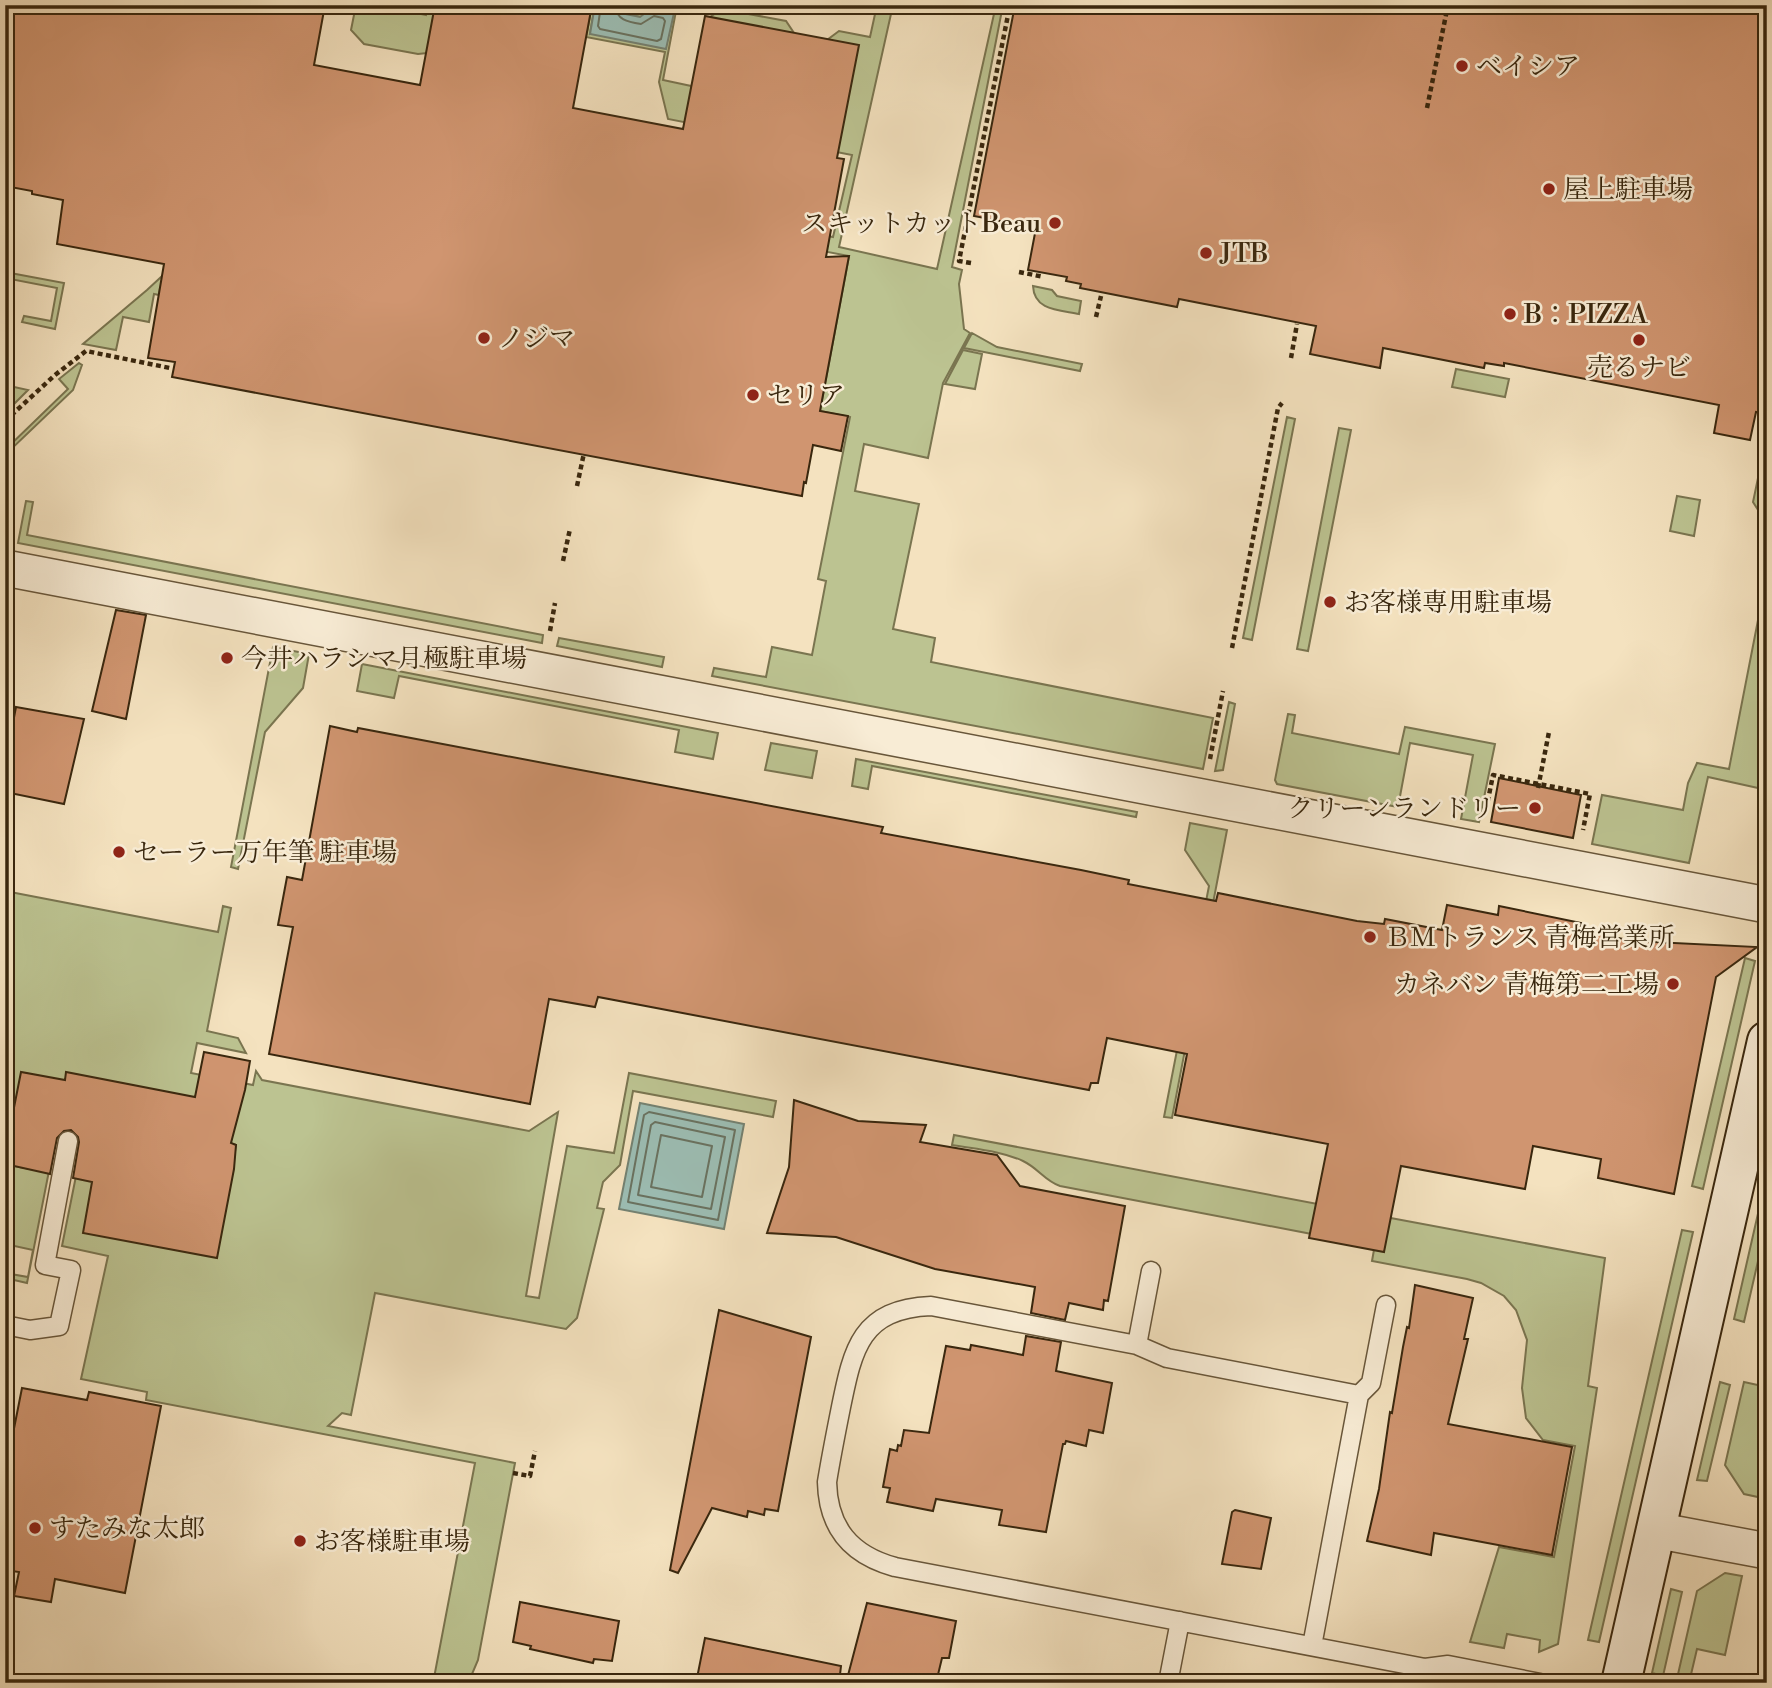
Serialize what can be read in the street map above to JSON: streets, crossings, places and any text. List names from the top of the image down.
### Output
{
  "places": [
    "ベイシア",
    "屋上駐車場",
    "スキットカットBeau",
    "JTB",
    "B：PIZZA",
    "ノジマ",
    "売るナビ",
    "セリア",
    "お客様専用駐車場",
    "今井ハラシマ月極駐車場",
    "クリーンランドリー",
    "セーラー万年筆 駐車場",
    "ＢＭトランス 青梅営業所",
    "カネバン 青梅第二工場",
    "すたみな太郎",
    "お客様駐車場"
  ]
}
